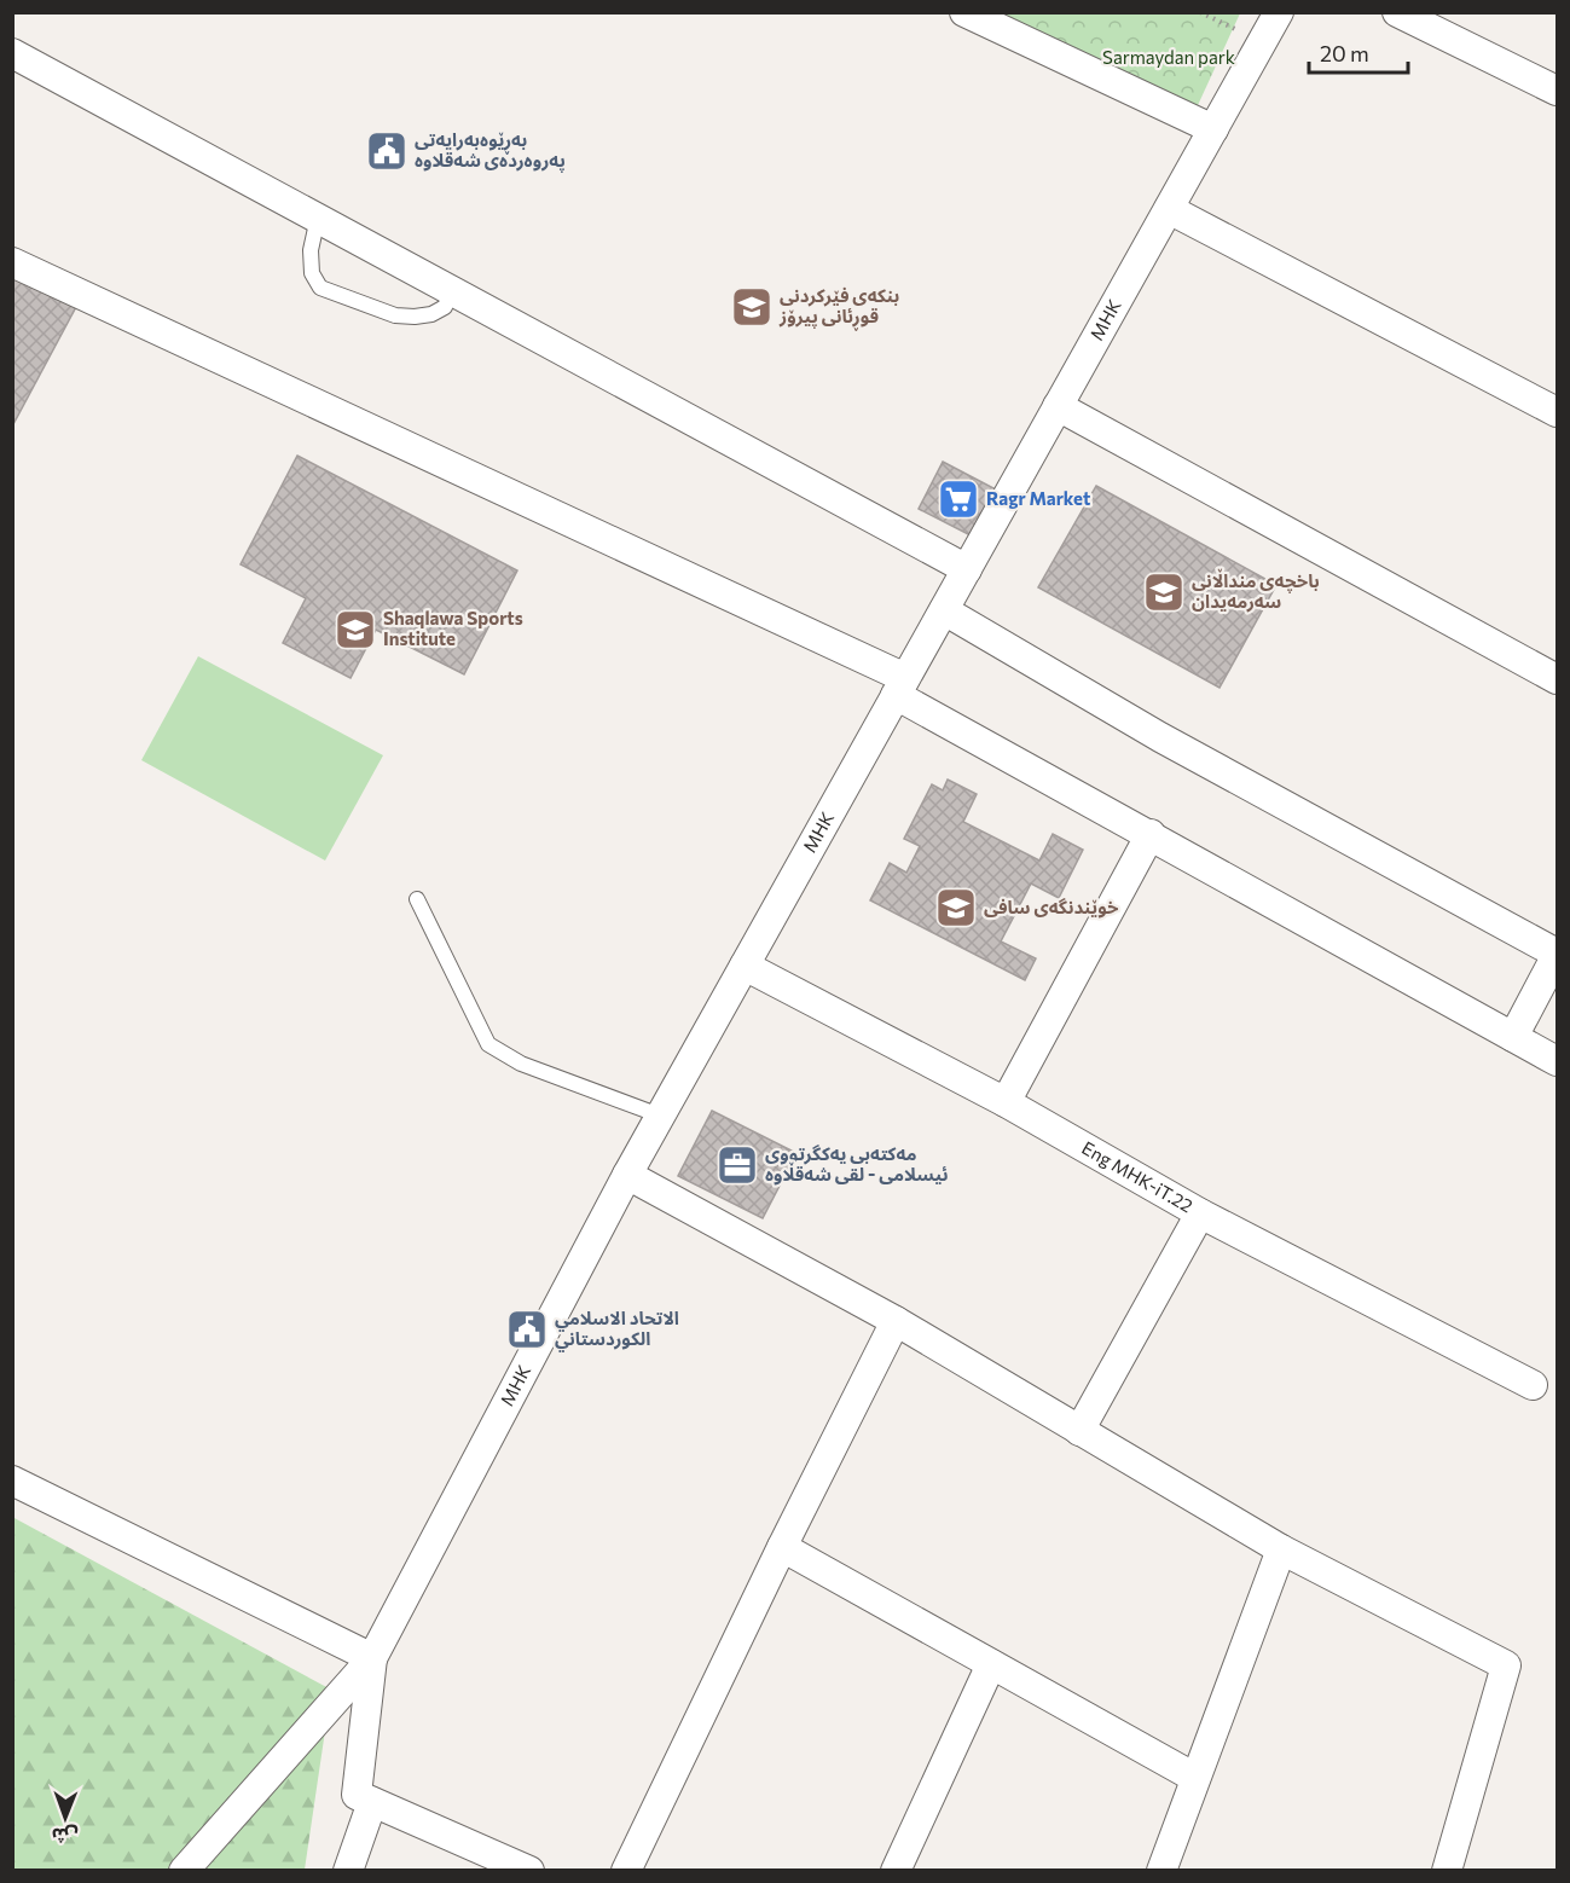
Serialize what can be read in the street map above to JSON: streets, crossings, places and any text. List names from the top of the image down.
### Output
{
  "streets": {
    "street": ["MHK", "Eng MHK-iT.22"]
  },
  "crossings": [
    ["MHK", "Eng MHK-iT.22"]
  ],
  "parks": ["Sarmaydan park"],
  "places": {
    "public building": ["بەڕێوەبەرایەتی پەروەردەی شەقلاوە", "الاتحاد الاسلامي الكوردستاني"],
    "school or university": [
      "بنکەی فێرکردنی قوڕئانی پیرۆز",
      "باخچەی منداڵانی سەرمەیدان",
      "Shaqlawa Sports Institute",
      "خوێندنگەی سافی"
    ],
    "supermarket": ["Ragr Market"],
    "office": ["مەکتەبی یەکگرتووی ئیسلامی - لقی شەقڵاوە"]
  },
  "scale_bar": "20 m",
  "north": "bottom"
}
